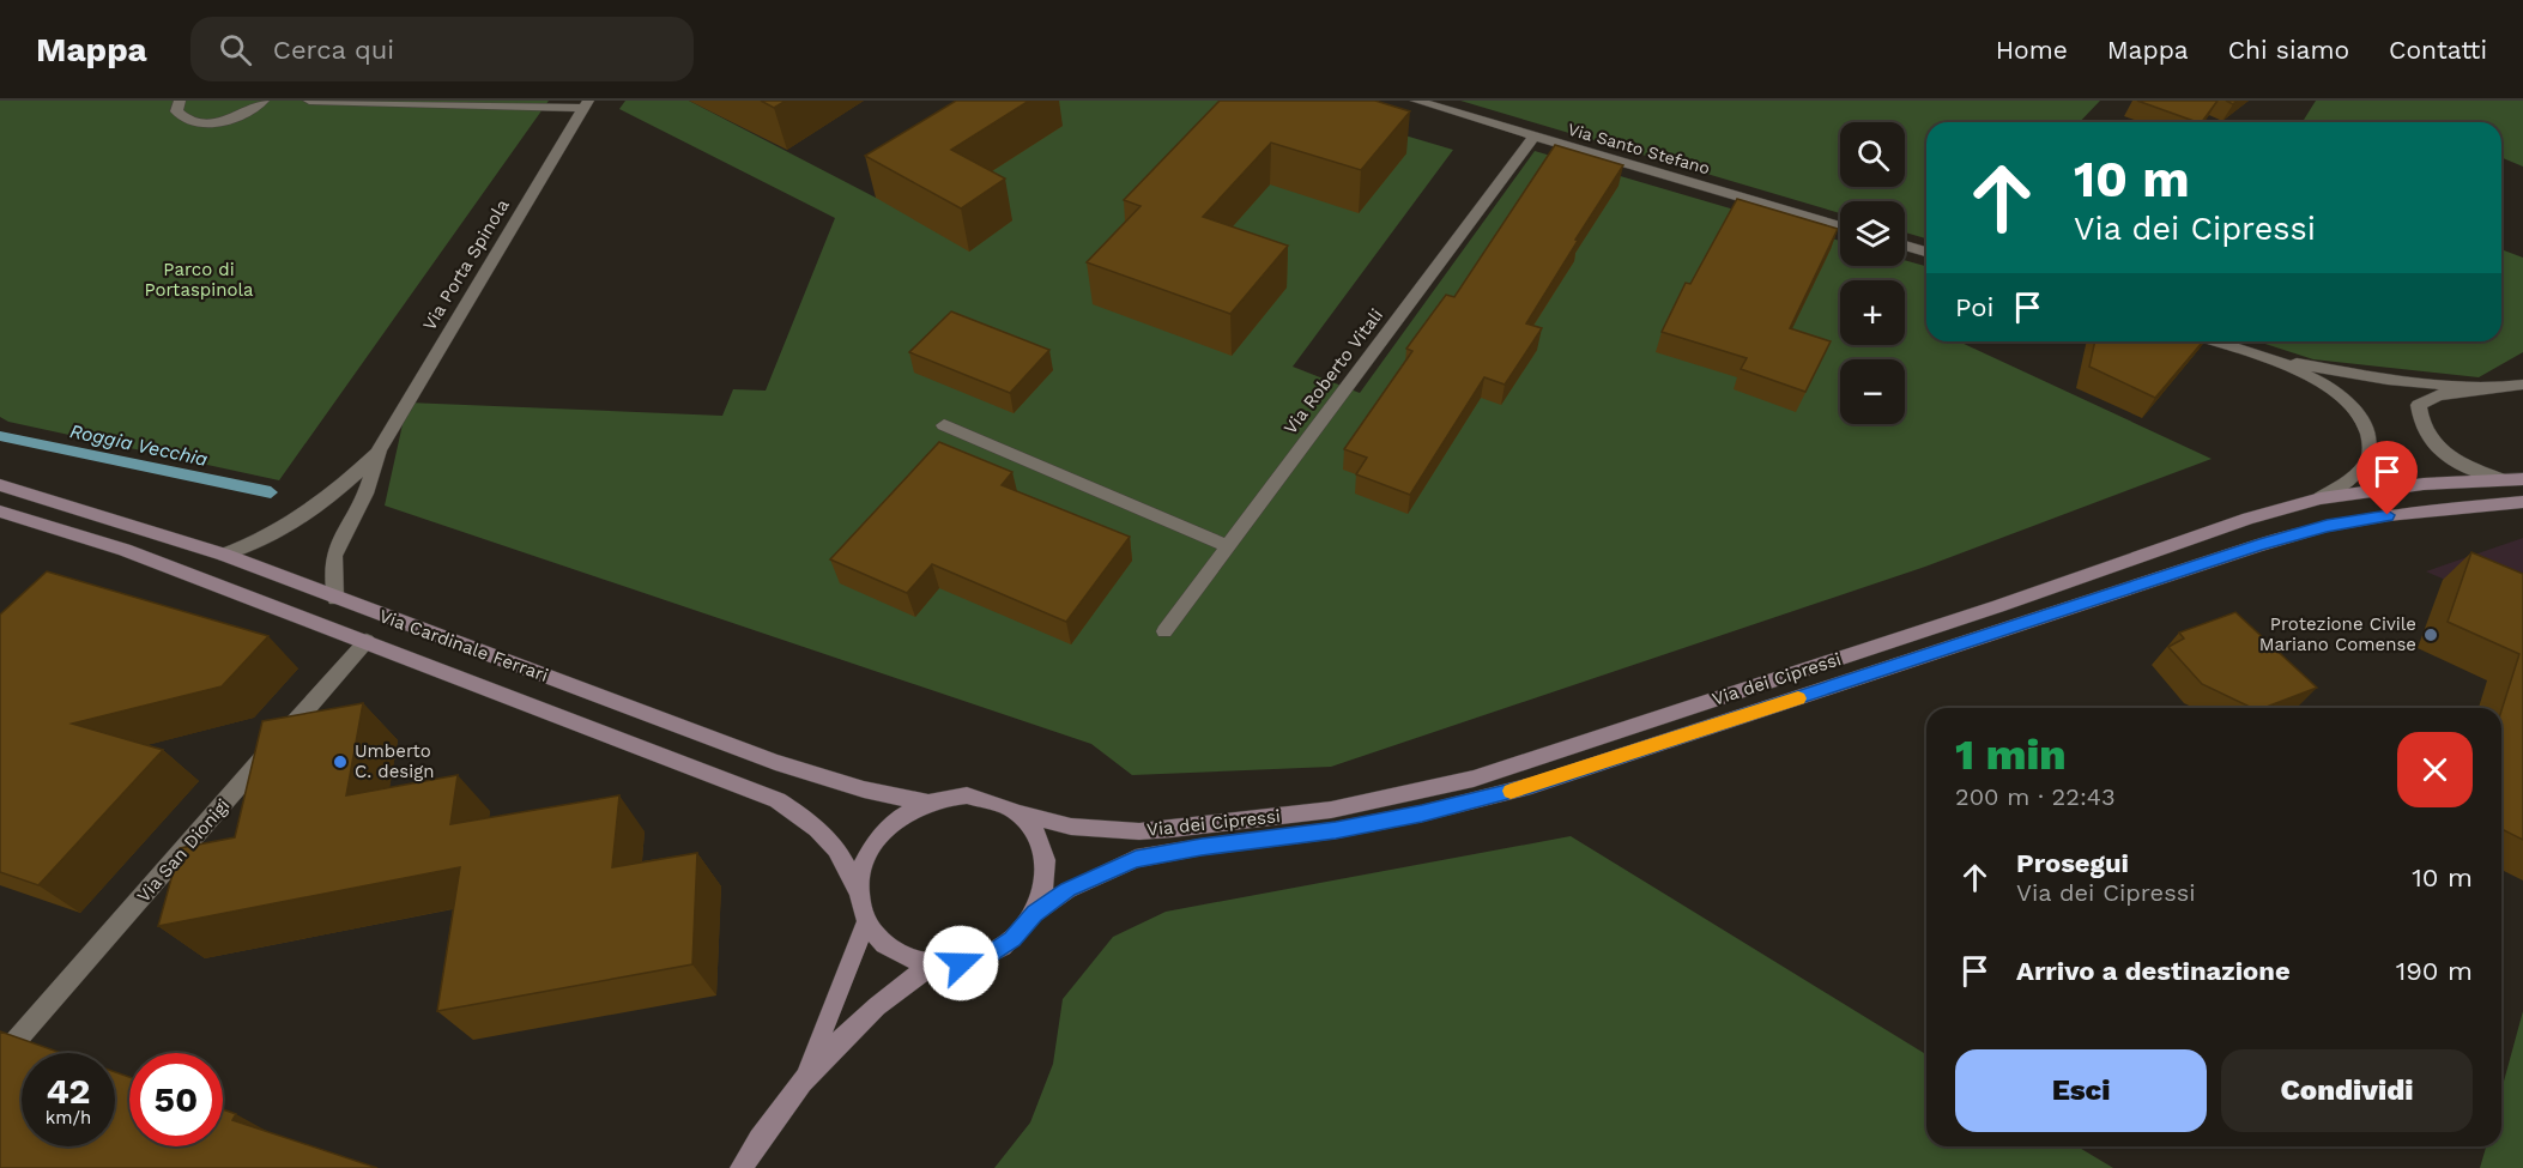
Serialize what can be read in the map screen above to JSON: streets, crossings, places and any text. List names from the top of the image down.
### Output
{
  "streets": {
    "main road": ["Via Cardinale Ferrari", "Via dei Cipressi"],
    "street": [
      "Via Santo Stefano",
      "Via Porta Spinola",
      "Via Roberto Vitali",
      "Via San Dionigi"
    ]
  },
  "crossings": [
    ["Via Santo Stefano", "Via Roberto Vitali"],
    ["Via Porta Spinola", "Via Cardinale Ferrari"],
    ["Via Cardinale Ferrari", "Via dei Cipressi"],
    ["Via Cardinale Ferrari", "Via San Dionigi"]
  ],
  "water": ["Roggia Vecchia"],
  "parks": ["Parco di Portaspinola"],
  "places": ["Protezione Civile Mariano Comense", "Umberto C. design"],
  "page": {
    "header": "Mappa",
    "search": "Cerca qui",
    "nav": [
      "Home",
      "Mappa",
      "Chi siamo",
      "Contatti"
    ],
    "map_buttons": ["+", "−"],
    "turn": ["10 m", "Via dei Cipressi"],
    "then": "Poi",
    "heading": ["1 min", "200 m · 22:43"],
    "list": [
      {
        "name": "Prosegui",
        "note": "Via dei Cipressi",
        "value": "10 m"
      },
      {
        "name": "Arrivo a destinazione",
        "value": "190 m"
      }
    ],
    "buttons": ["Esci", "Condividi"],
    "speed": "42 km/h",
    "limit": "50"
  }
}
